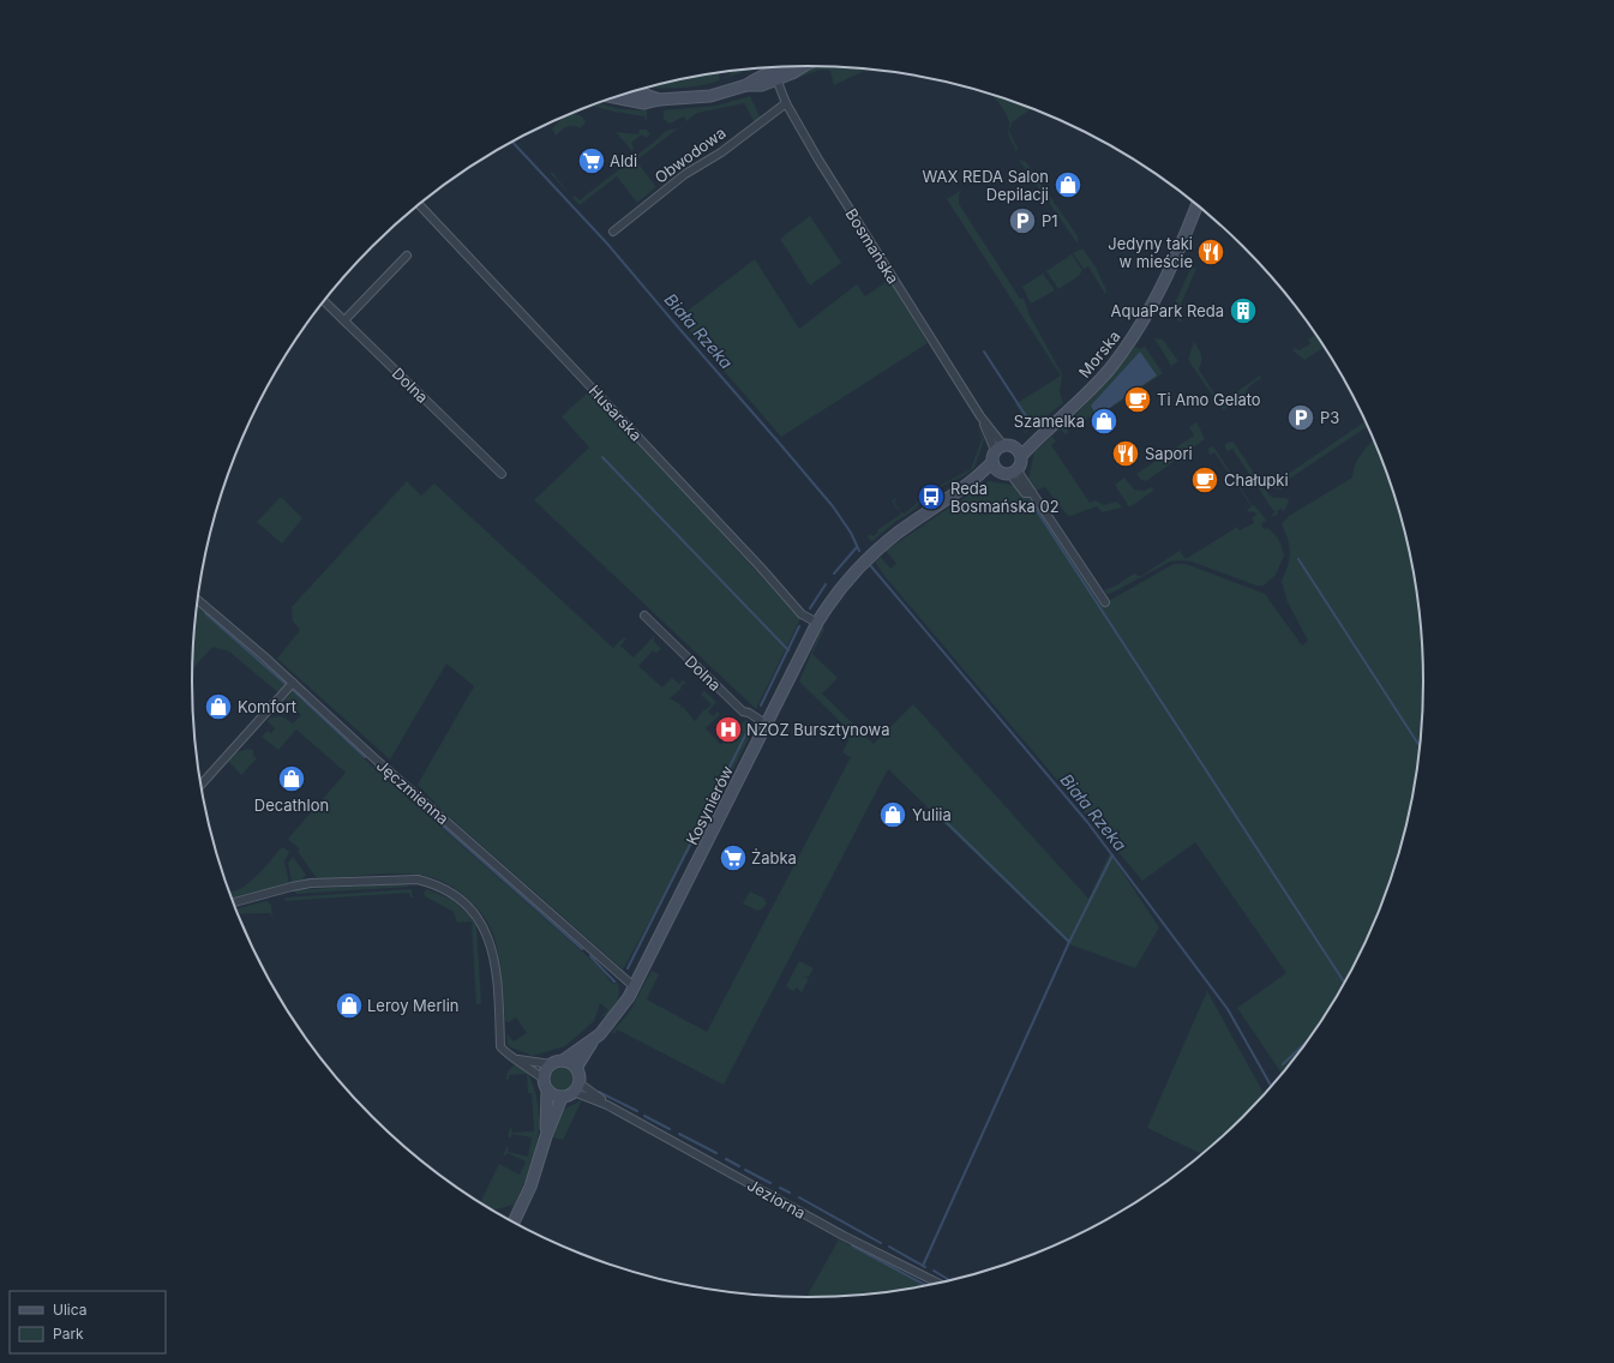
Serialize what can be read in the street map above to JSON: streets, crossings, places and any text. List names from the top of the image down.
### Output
{
  "streets": {
    "main road": ["Morska", "Kosynierów"],
    "street": [
      "Obwodowa",
      "Bosmańska",
      "Dolna",
      "Husarska",
      "Jęczmienna",
      "Jeziorna"
    ]
  },
  "crossings": [
    ["Obwodowa", "Bosmańska"],
    ["Dolna", "Kosynierów"],
    ["Husarska", "Kosynierów"],
    ["Jęczmienna", "Kosynierów"],
    ["Kosynierów", "Jeziorna"]
  ],
  "water": ["Biała Rzeka"],
  "places": {
    "supermarket": ["Aldi", "Żabka"],
    "shop": [
      "WAX REDA Salon Depilacji",
      "Szamelka",
      "Komfort",
      "Decathlon",
      "Yuliia",
      "Leroy Merlin"
    ],
    "parking": ["P1", "P3"],
    "restaurant": ["Jedyny taki w mieście", "Sapori"],
    "building": ["AquaPark Reda"],
    "cafe": ["Ti Amo Gelato", "Chałupki"],
    "bus stop": ["Reda Bosmańska 02"],
    "hospital": ["NZOZ Bursztynowa"]
  },
  "legend": ["Ulica", "Park"]
}
